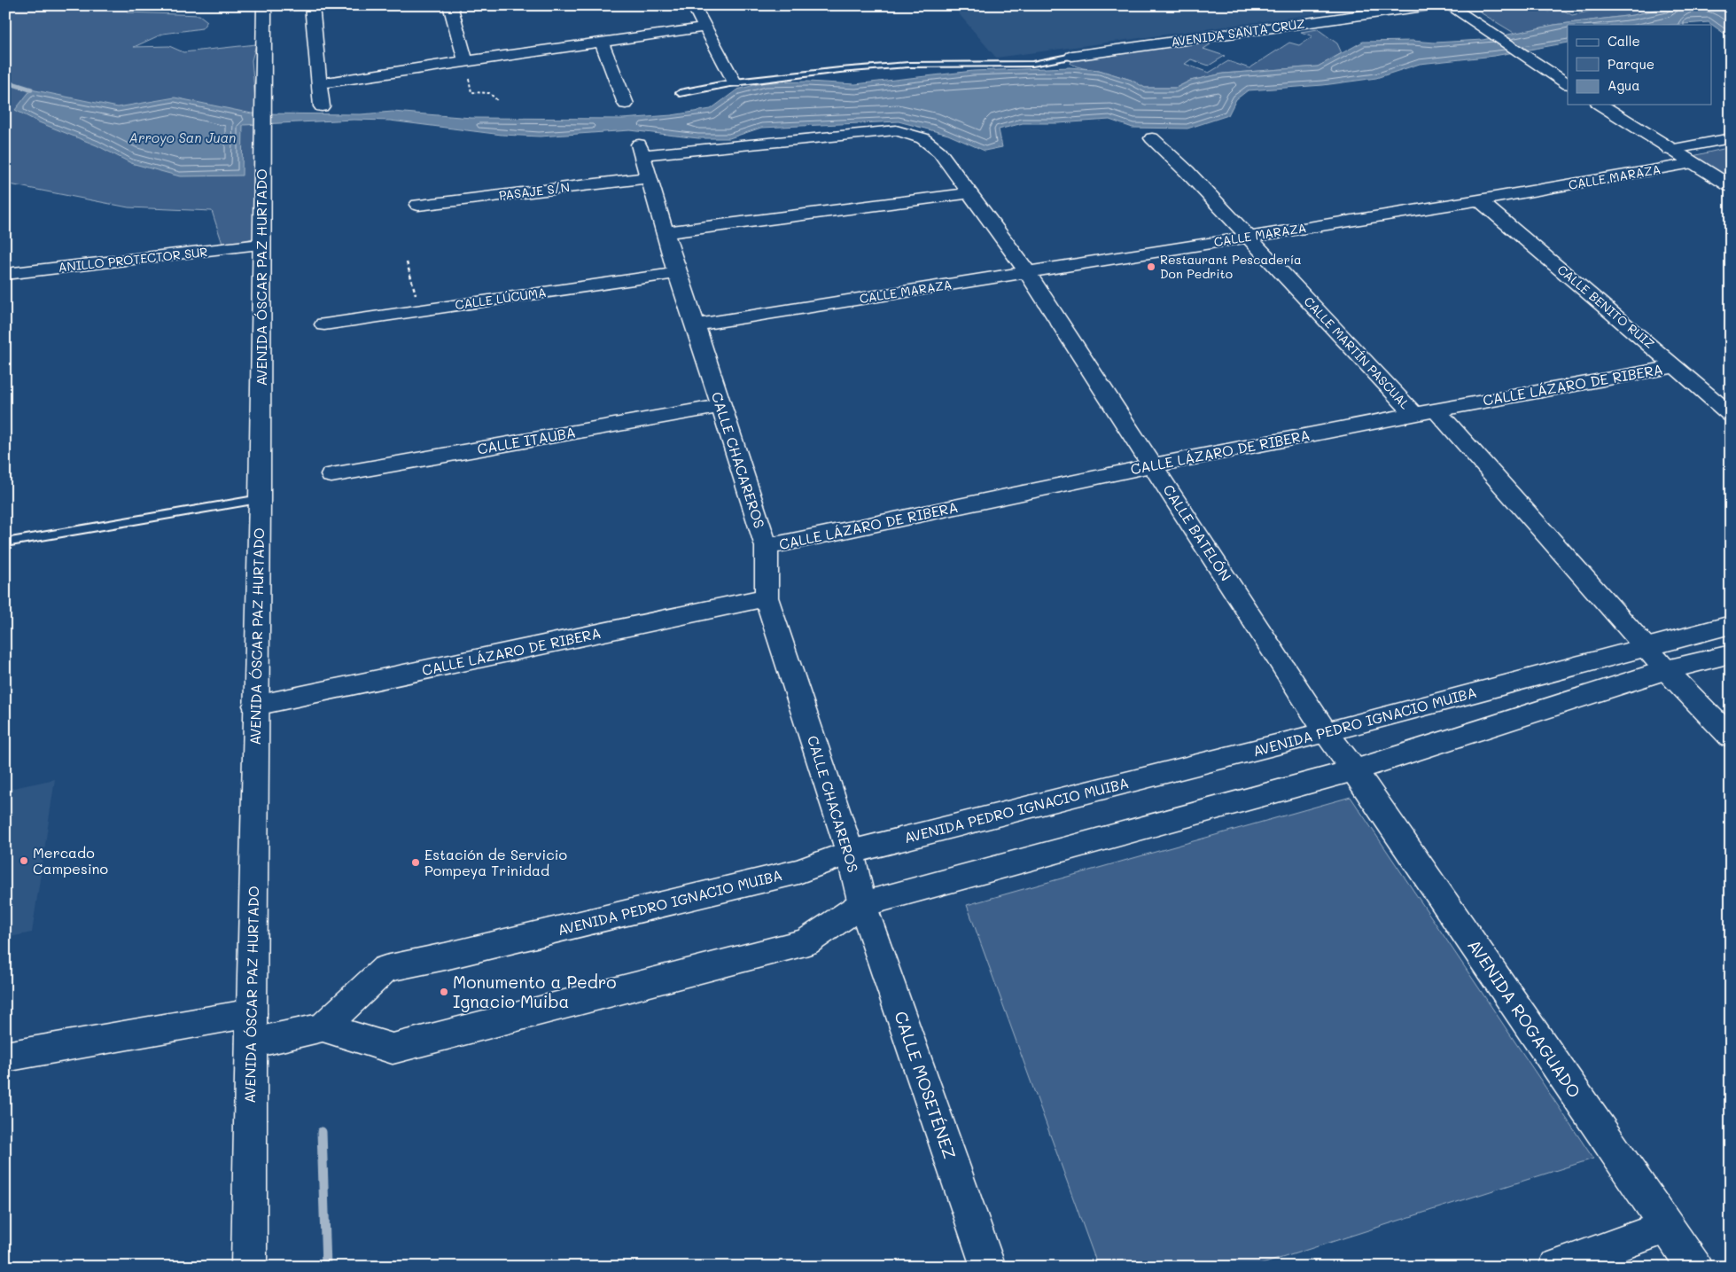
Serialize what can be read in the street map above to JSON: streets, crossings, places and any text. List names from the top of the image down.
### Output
{
  "streets": {
    "main road": [
      "AVENIDA SANTA CRUZ",
      "CALLE MARAZA",
      "PASAJE S/N",
      "ANILLO PROTECTOR SUR",
      "AVENIDA ÓSCAR PAZ HURTADO",
      "CALLE LÚCUMA",
      "CALLE BENITO RUIZ",
      "CALLE MARTÍN PASCUAL",
      "CALLE LÁZARO DE RIBERA",
      "CALLE ITAUBA",
      "CALLE CHACAREROS",
      "CALLE BATELÓN",
      "AVENIDA PEDRO IGNACIO MUIBA",
      "AVENIDA ROGAGUADO",
      "CALLE MOSETÉNEZ"
    ]
  },
  "crossings": [
    ["CALLE MARAZA", "CALLE BENITO RUIZ"],
    ["CALLE MARAZA", "CALLE MARTÍN PASCUAL"],
    ["CALLE MARAZA", "CALLE CHACAREROS"],
    ["CALLE MARAZA", "CALLE BATELÓN"],
    ["PASAJE S/N", "CALLE CHACAREROS"],
    ["ANILLO PROTECTOR SUR", "AVENIDA ÓSCAR PAZ HURTADO"],
    ["AVENIDA ÓSCAR PAZ HURTADO", "CALLE LÁZARO DE RIBERA"],
    ["CALLE LÚCUMA", "CALLE CHACAREROS"],
    ["CALLE BENITO RUIZ", "CALLE LÁZARO DE RIBERA"],
    ["CALLE MARTÍN PASCUAL", "CALLE LÁZARO DE RIBERA"],
    ["CALLE MARTÍN PASCUAL", "AVENIDA PEDRO IGNACIO MUIBA"],
    ["CALLE LÁZARO DE RIBERA", "CALLE CHACAREROS"],
    ["CALLE LÁZARO DE RIBERA", "CALLE BATELÓN"],
    ["CALLE ITAUBA", "CALLE CHACAREROS"],
    ["CALLE CHACAREROS", "CALLE BATELÓN"],
    ["CALLE CHACAREROS", "AVENIDA PEDRO IGNACIO MUIBA"],
    ["CALLE CHACAREROS", "CALLE MOSETÉNEZ"],
    ["CALLE BATELÓN", "AVENIDA PEDRO IGNACIO MUIBA"],
    ["CALLE BATELÓN", "AVENIDA ROGAGUADO"]
  ],
  "water": ["Arroyo San Juan"],
  "places": [
    "Restaurant Pescadería Don Pedrito",
    "Mercado Campesino",
    "Estación de Servicio Pompeya Trinidad",
    "Monumento a Pedro Ignacio Muiba"
  ],
  "legend": ["Calle", "Parque", "Agua"]
}
